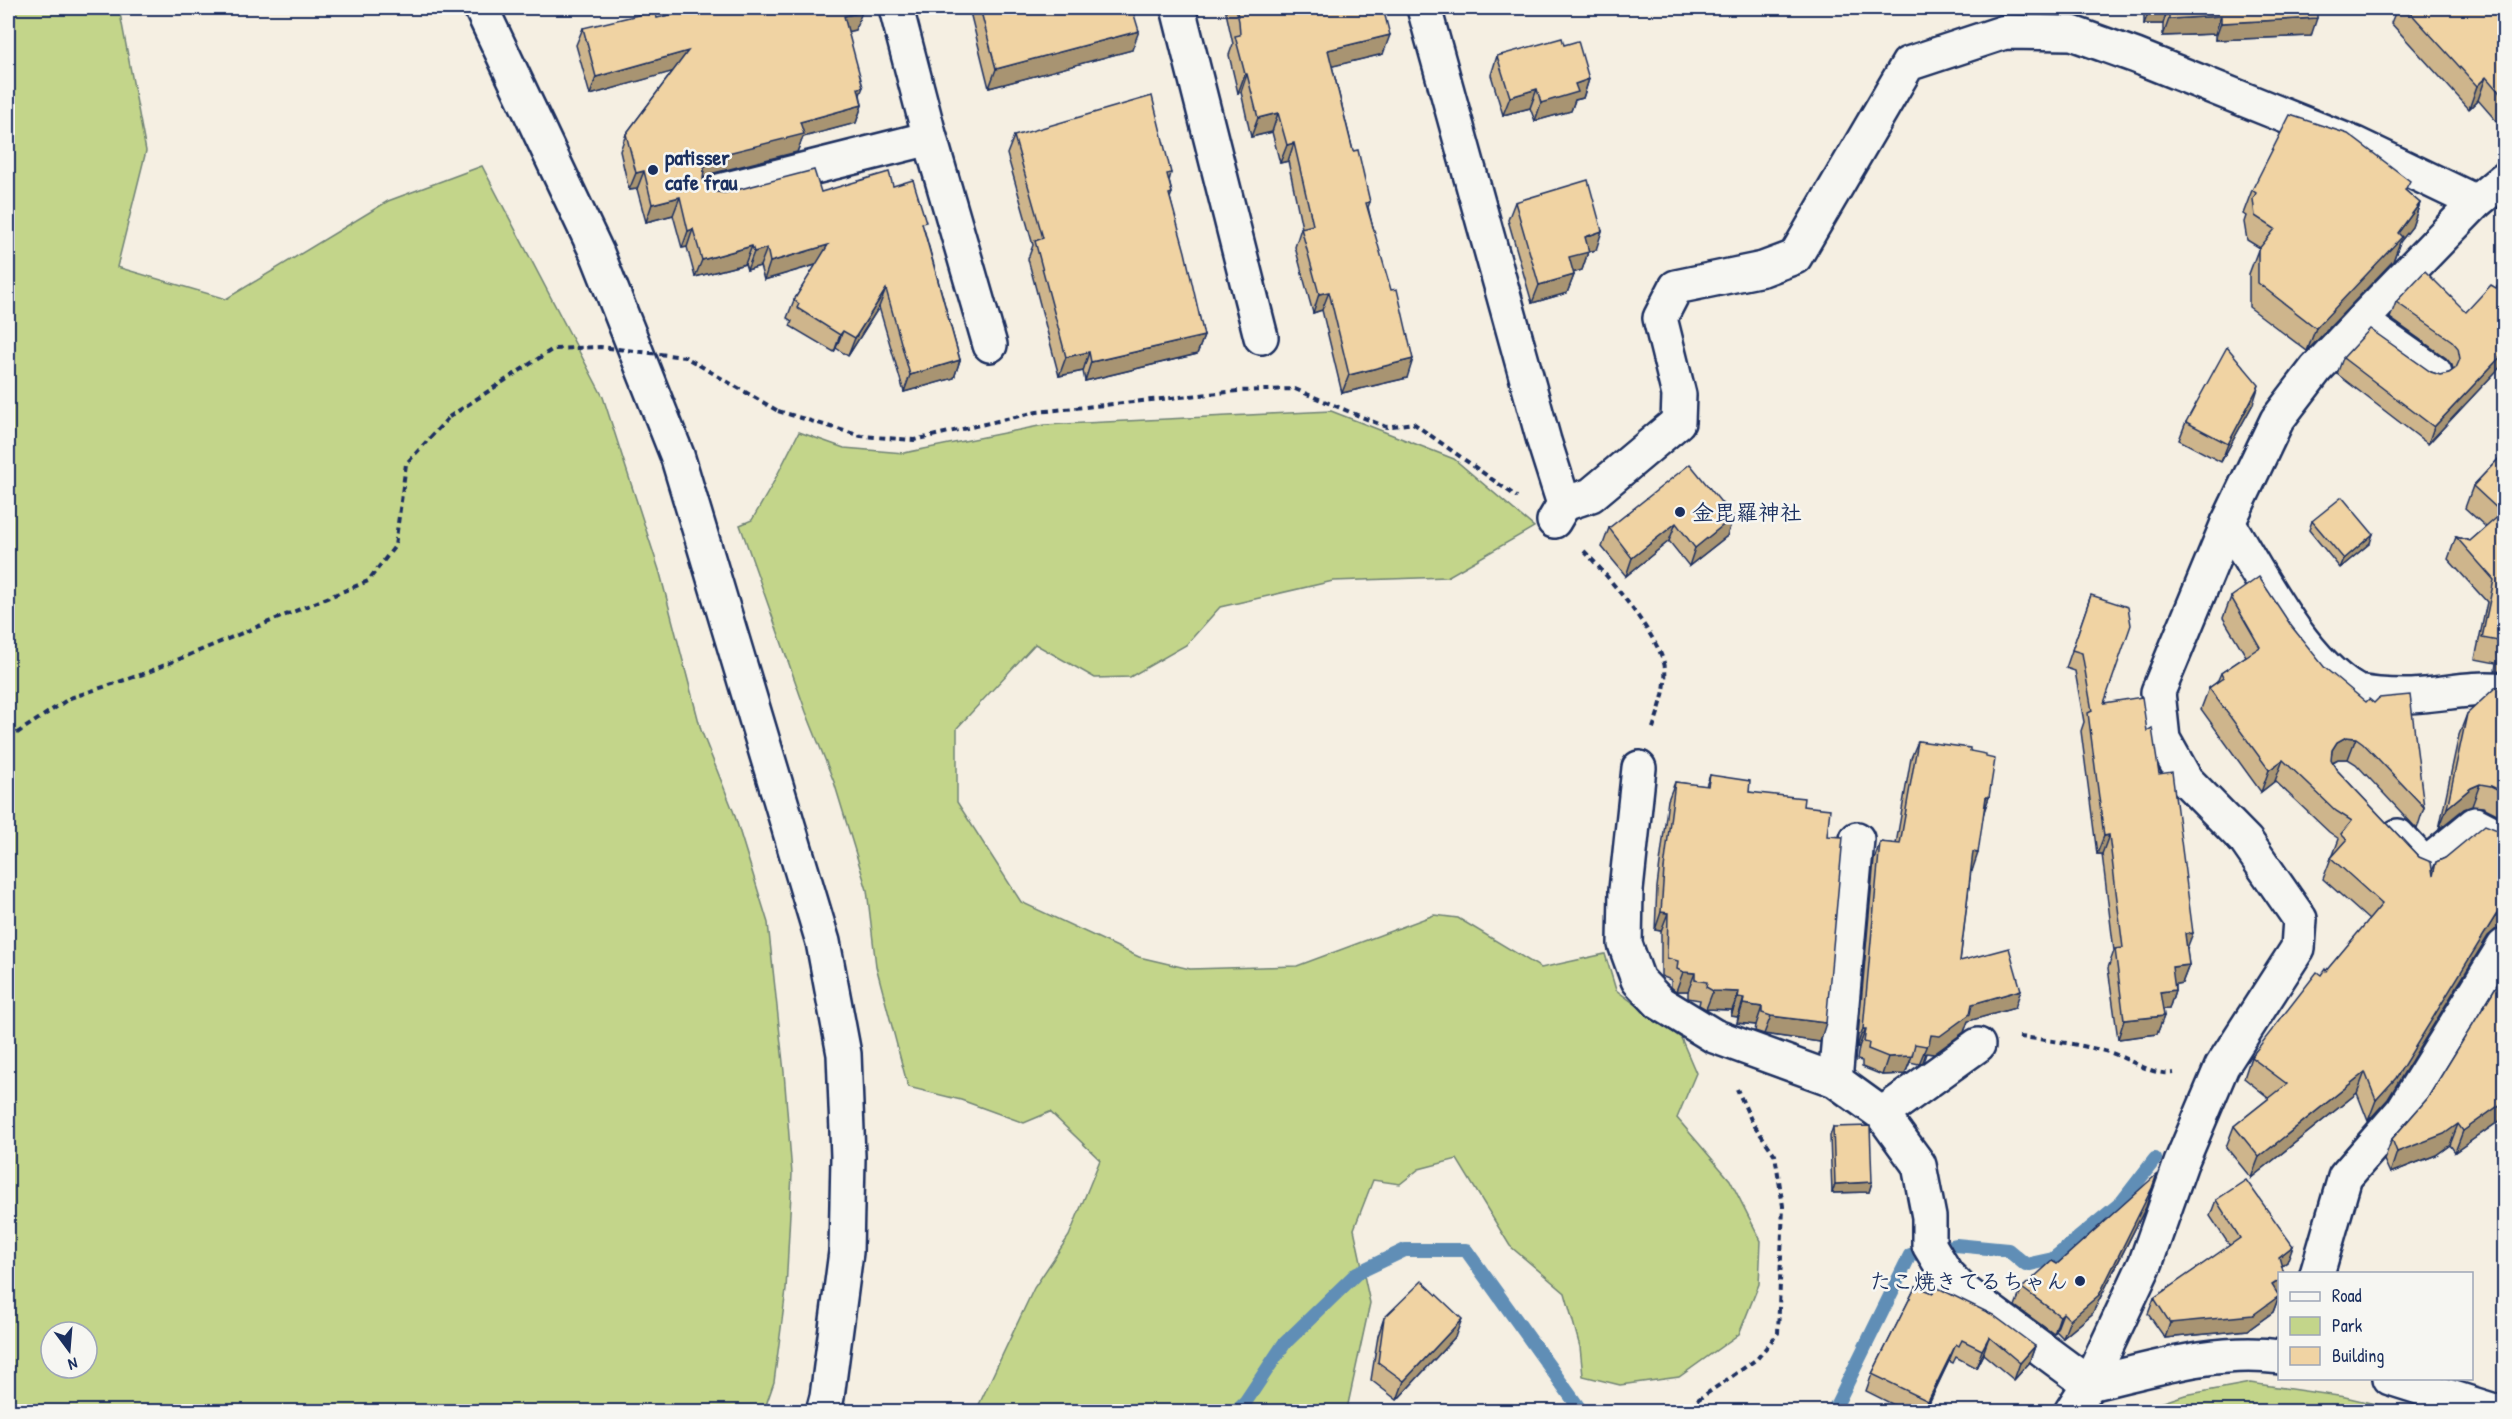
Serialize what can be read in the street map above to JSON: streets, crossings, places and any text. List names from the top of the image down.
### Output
{
  "places": ["patisser cafe frau", "金毘羅神社", "たこ焼きてるちゃん"],
  "legend": ["Road", "Park", "Building"],
  "north": "bottom"
}
